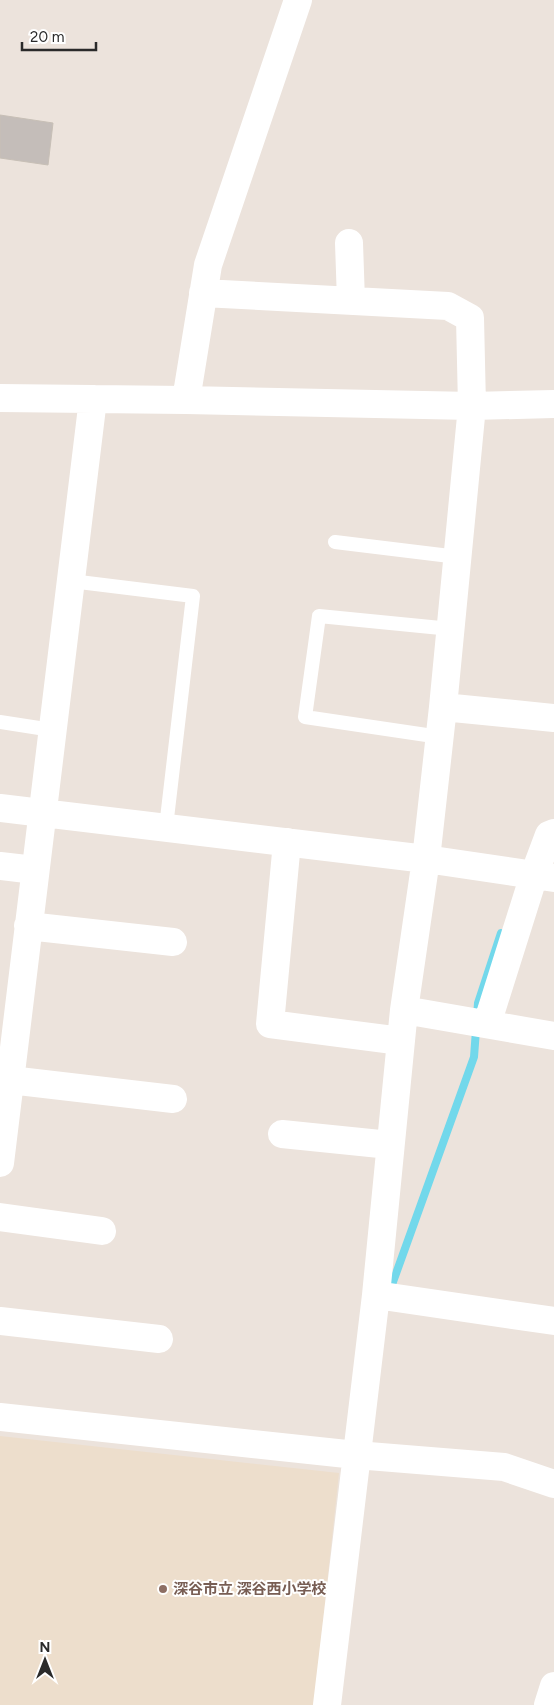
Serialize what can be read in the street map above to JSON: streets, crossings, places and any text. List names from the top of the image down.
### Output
{
  "places": ["深谷市立 深谷西小学校"],
  "scale_bar": "20 m",
  "north": "top"
}
